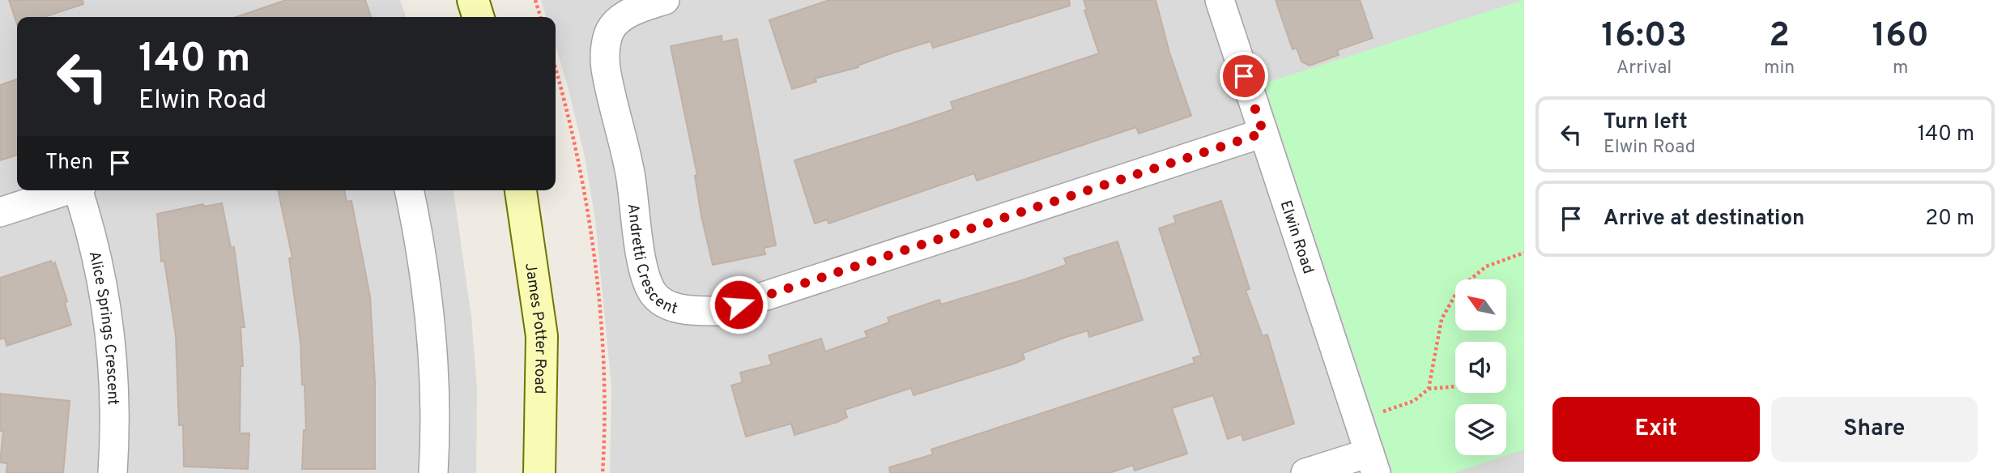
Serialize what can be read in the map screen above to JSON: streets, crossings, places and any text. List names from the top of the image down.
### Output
{
  "streets": {
    "main road": ["James Potter Road"],
    "street": ["Elwin Road", "Andretti Crescent", "Alice Springs Crescent"]
  },
  "crossings": [
    ["Elwin Road", "Andretti Crescent"]
  ],
  "north": "top left",
  "page": {
    "eta": [
      "16:03",
      "Arrival",
      "2",
      "min",
      "160",
      "m"
    ],
    "turn": ["140 m", "Elwin Road"],
    "list": [
      {
        "name": "Turn left",
        "note": "Elwin Road",
        "value": "140 m"
      },
      {
        "name": "Arrive at destination",
        "value": "20 m"
      }
    ],
    "then": "Then",
    "buttons": ["Exit", "Share"]
  }
}
